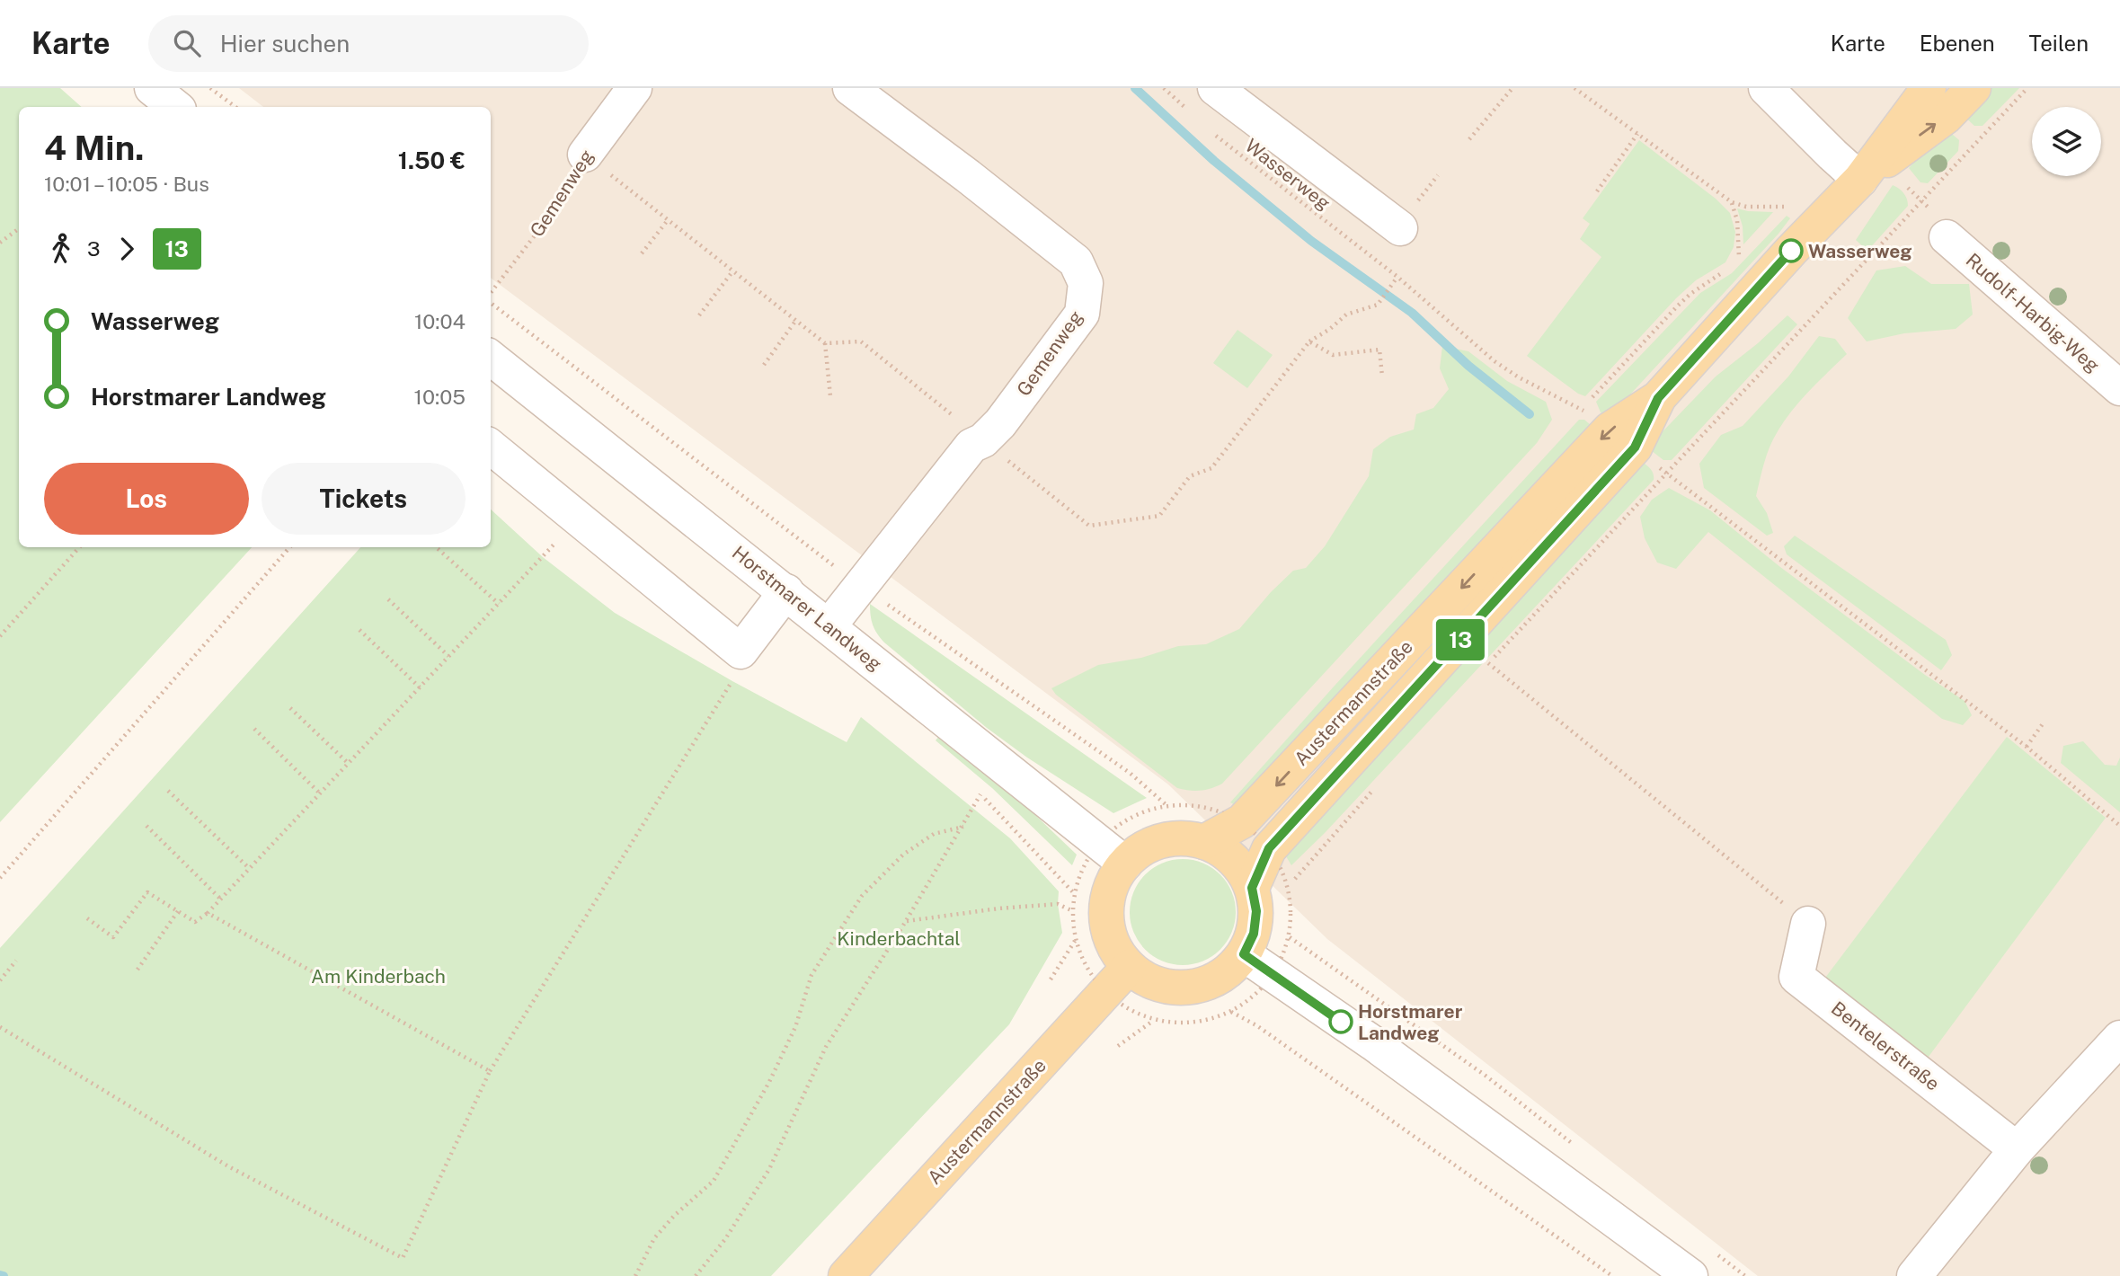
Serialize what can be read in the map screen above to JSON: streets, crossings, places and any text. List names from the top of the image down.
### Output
{
  "streets": {
    "main road": ["Austermannstraße"],
    "street": [
      "Gemenweg",
      "Rudolf-Harbig-Weg",
      "Horstmarer Landweg",
      "Bentelerstraße"
    ],
    "path": ["Wasserweg"]
  },
  "crossings": [
    ["Wasserweg", "Austermannstraße"],
    ["Gemenweg", "Horstmarer Landweg"],
    ["Horstmarer Landweg", "Austermannstraße"]
  ],
  "parks": ["Kinderbachtal", "Am Kinderbach"],
  "places": ["Wasserweg", "Horstmarer Landweg"],
  "lines": ["bus line 13"],
  "page": {
    "header": "Karte",
    "search": "Hier suchen",
    "nav": ["Karte", "Ebenen", "Teilen"],
    "on_map": "13",
    "heading": ["4 Min.", "10:01 – 10:05 · Bus", "1.50 €"],
    "legs": ["3", "13"],
    "list": [
      {
        "name": "Wasserweg",
        "value": "10:04"
      },
      {
        "name": "Horstmarer Landweg",
        "value": "10:05"
      }
    ],
    "buttons": ["Los", "Tickets"]
  }
}
